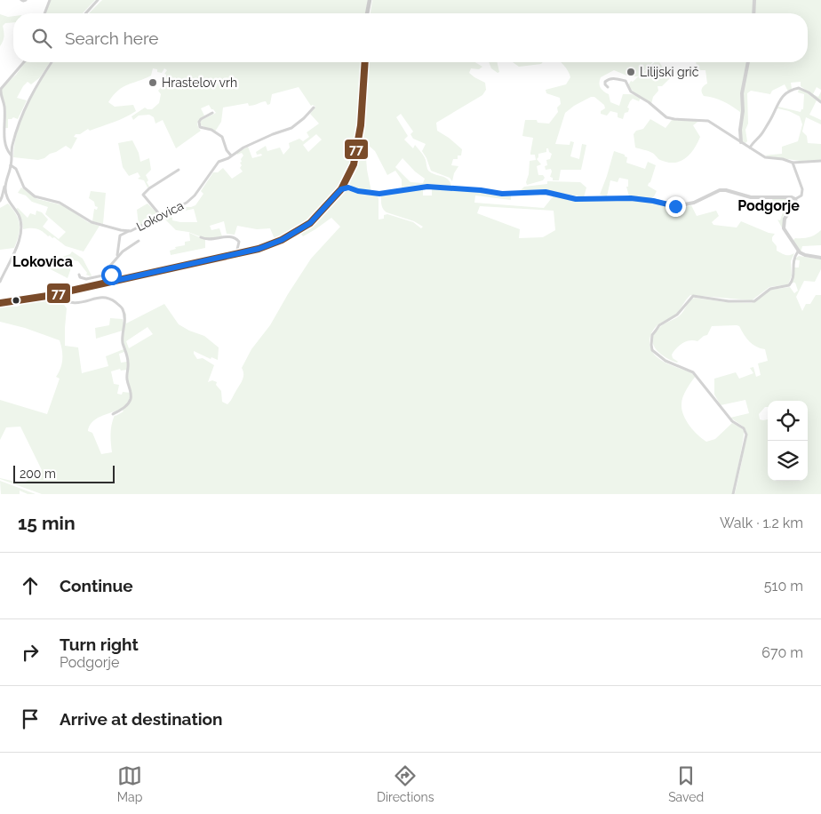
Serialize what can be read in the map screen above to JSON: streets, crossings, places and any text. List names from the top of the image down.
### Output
{
  "streets": {
    "street": ["Lokovica"]
  },
  "districts": ["Podgorje", "Lokovica"],
  "places": ["Lilijski grič", "Hrastelov vrh"],
  "lines": ["transit line 77"],
  "scale_bar": "200 m",
  "page": {
    "search": "Search here",
    "scale": "200 m",
    "heading": ["15 min", "Walk · 1.2 km"],
    "list": [
      ["Continue", "510 m"],
      ["Turn right", "Podgorje", "670 m"],
      "Arrive at destination"
    ],
    "nav": ["Map", "Directions", "Saved"]
  }
}
